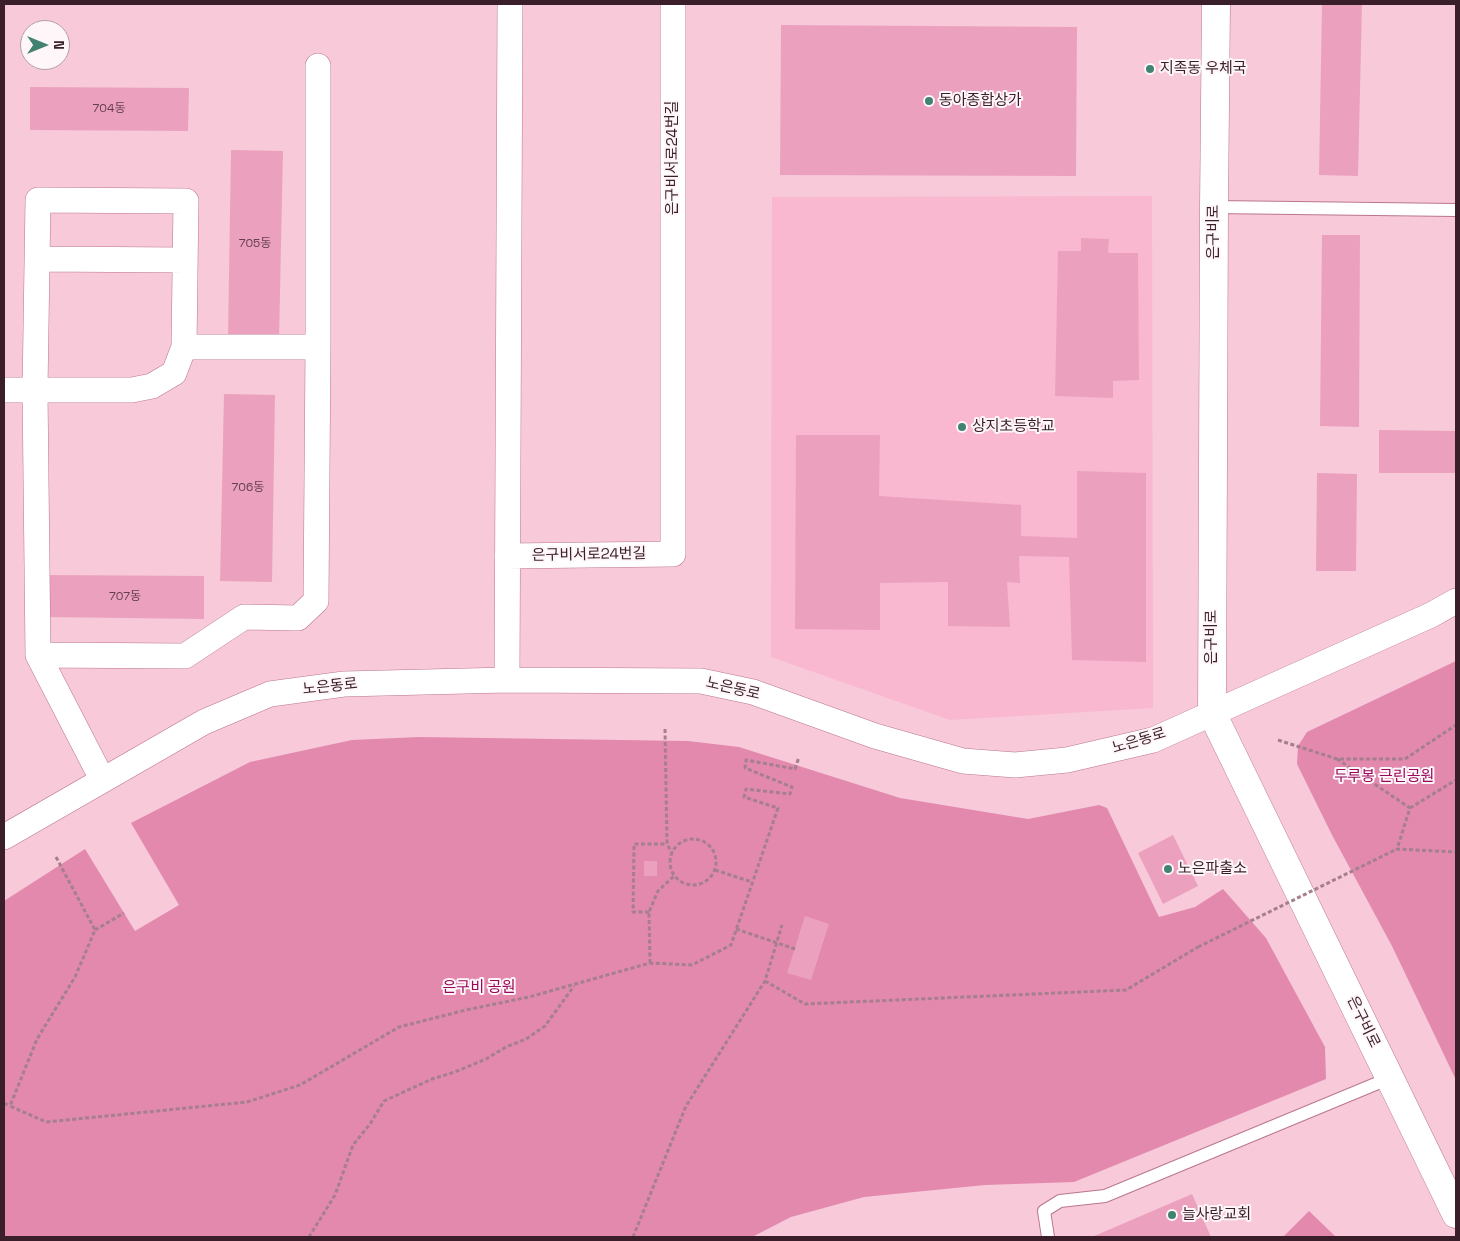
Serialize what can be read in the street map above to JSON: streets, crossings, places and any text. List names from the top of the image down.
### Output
{
  "streets": {
    "street": ["은구비서로24번길", "은구비로", "노은동로"]
  },
  "crossings": [
    ["은구비로", "노은동로"]
  ],
  "parks": ["두루봉 근린공원", "은구비 공원"],
  "places": [
    "지족동 우체국",
    "동아종합상가",
    "상지초등학교",
    "노은파출소",
    "늘사랑교회"
  ],
  "house_numbers": [
    "704동",
    "705동",
    "706동",
    "707동"
  ],
  "north": "right"
}
